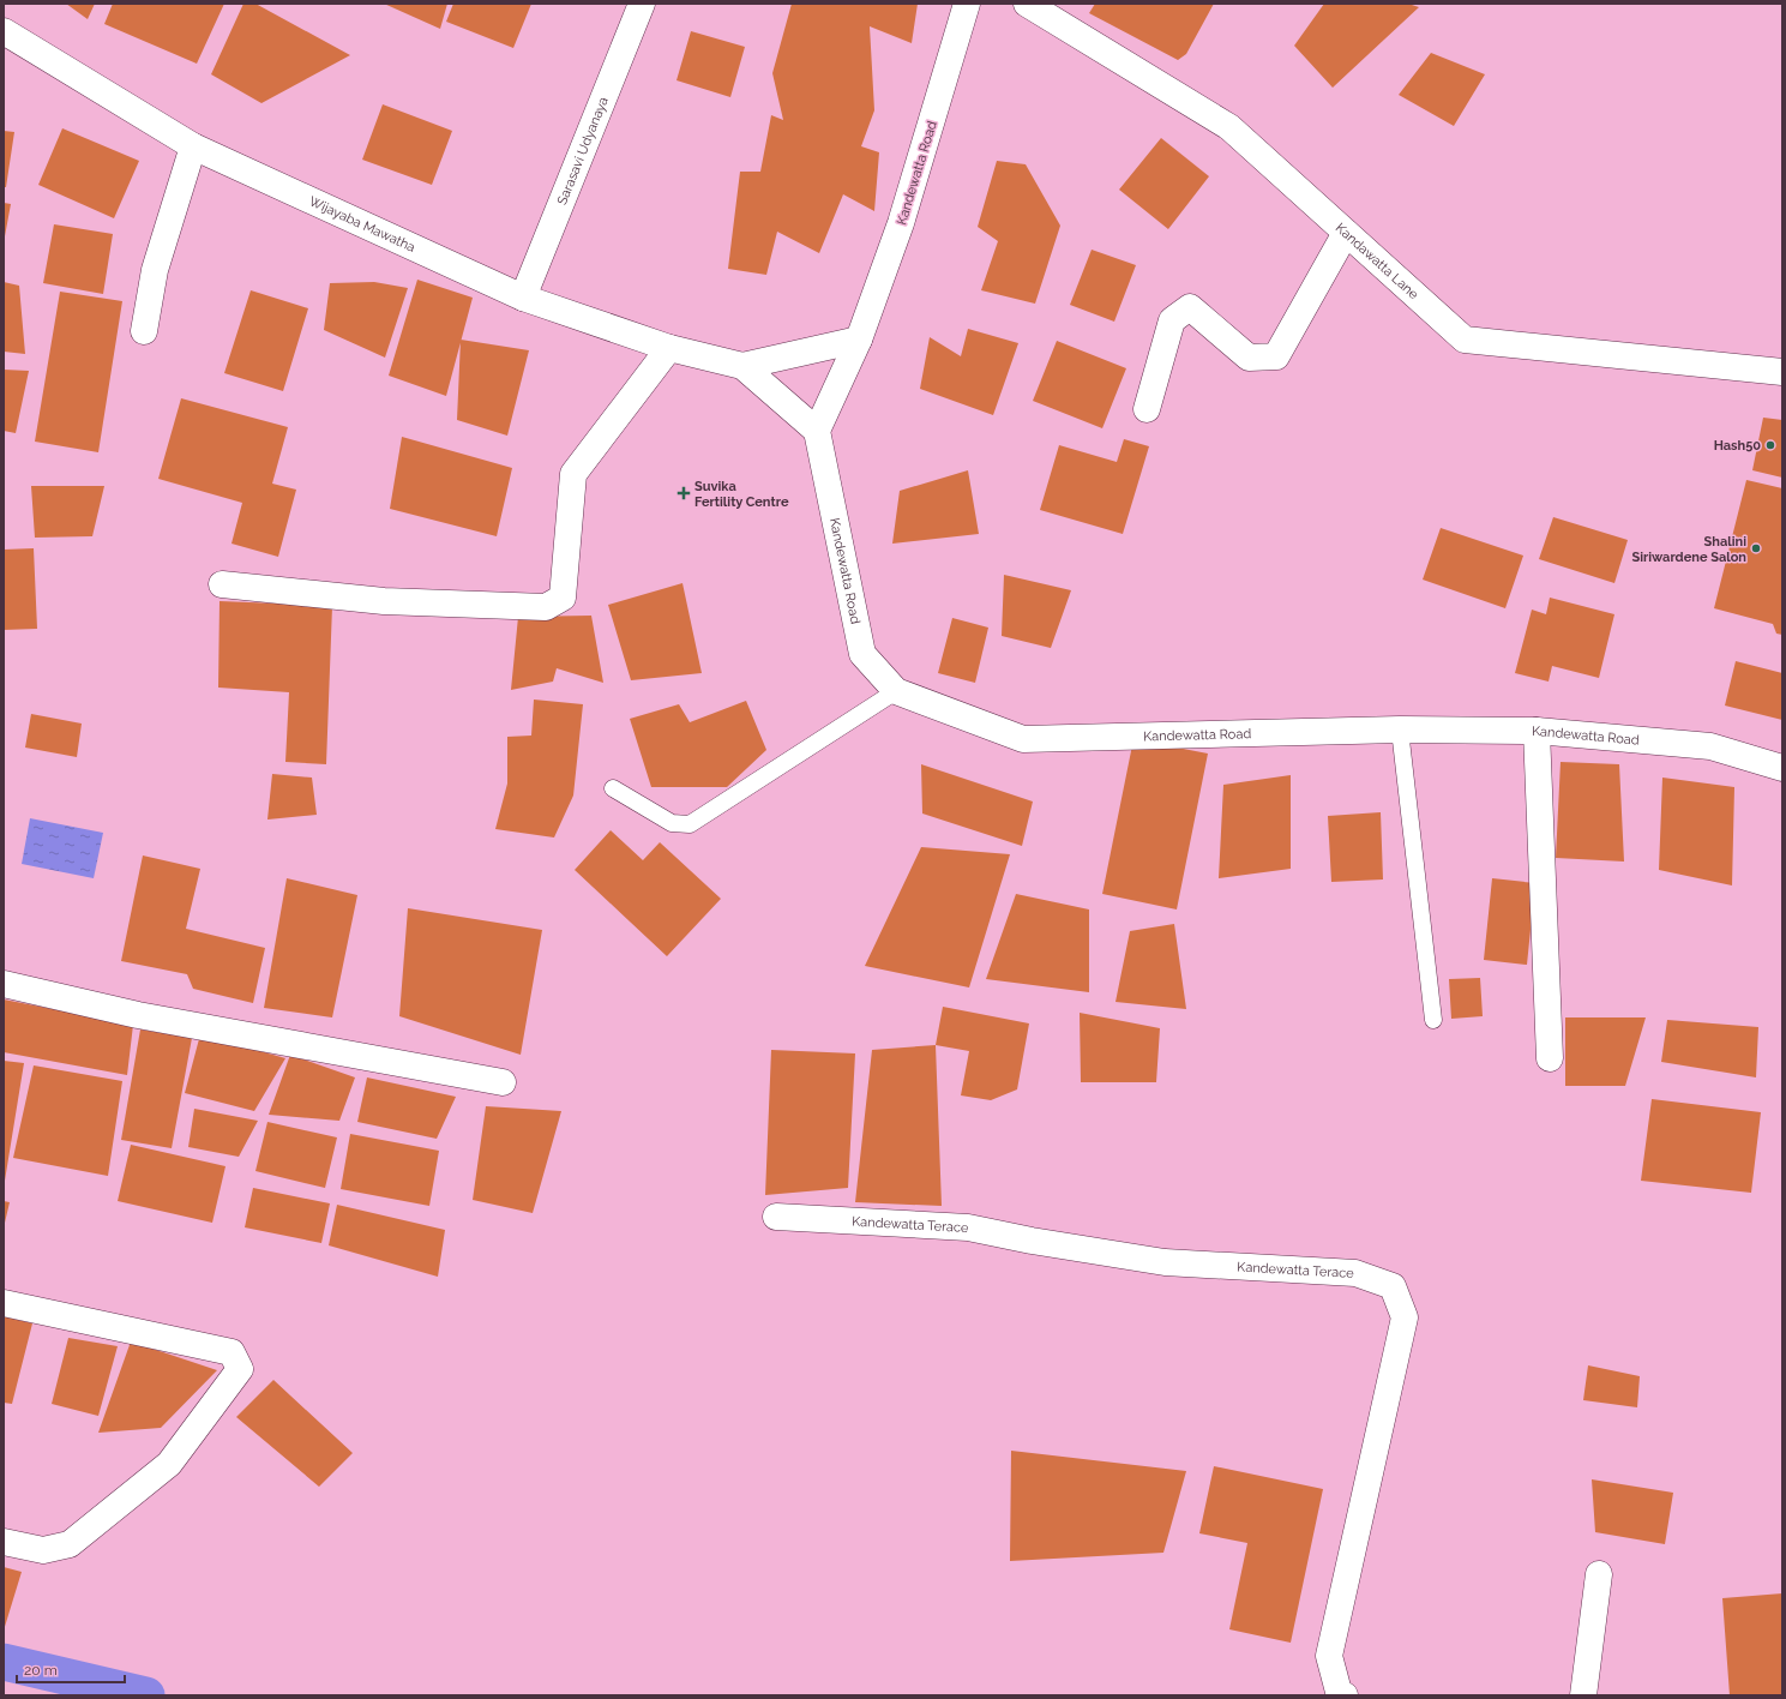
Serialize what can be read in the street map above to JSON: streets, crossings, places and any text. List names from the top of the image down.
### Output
{
  "streets": {
    "street": [
      "Sarasavi Udyanaya",
      "Kandewatta Road",
      "Wijayaba Mawatha",
      "Kandawatta Lane",
      "Kandewatta Terace"
    ]
  },
  "crossings": [
    ["Sarasavi Udyanaya", "Wijayaba Mawatha"]
  ],
  "places": {
    "other": ["Hash50", "Shalini Siriwardene Salon"],
    "health": ["Suvika Fertility Centre"]
  },
  "scale_bar": "20 m"
}
